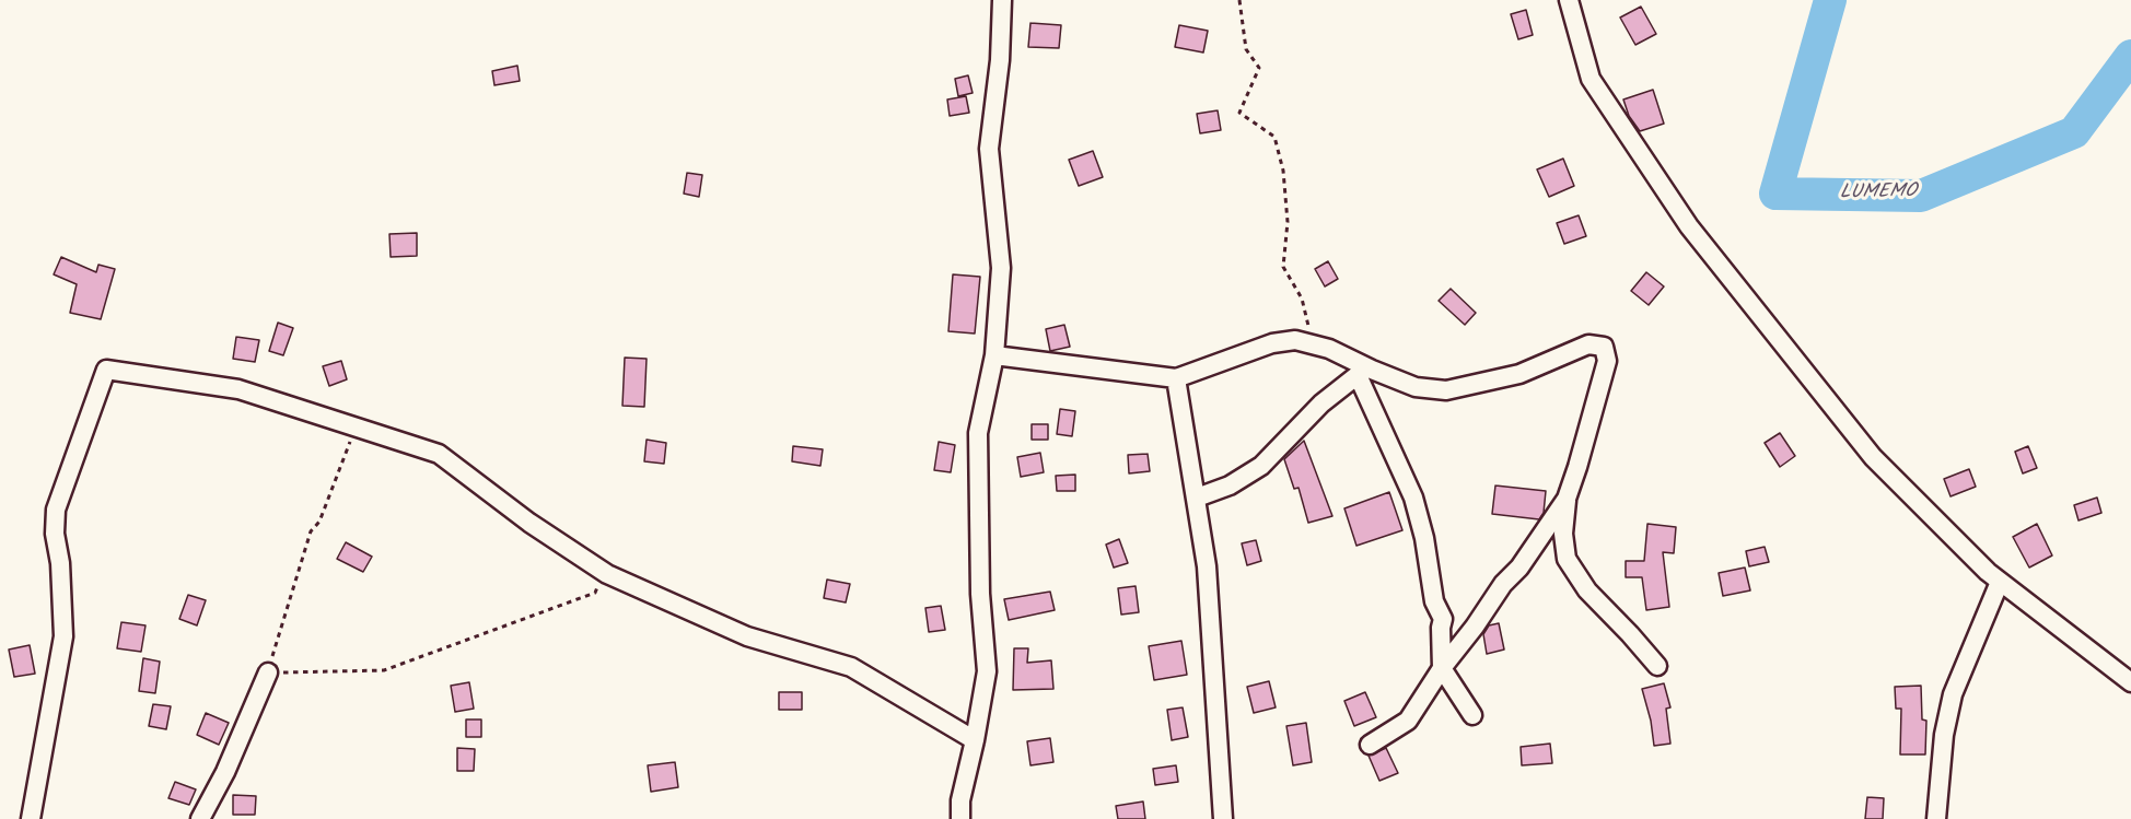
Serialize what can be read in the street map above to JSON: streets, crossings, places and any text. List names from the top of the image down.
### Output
{
  "water": ["LUMEMO"]
}
